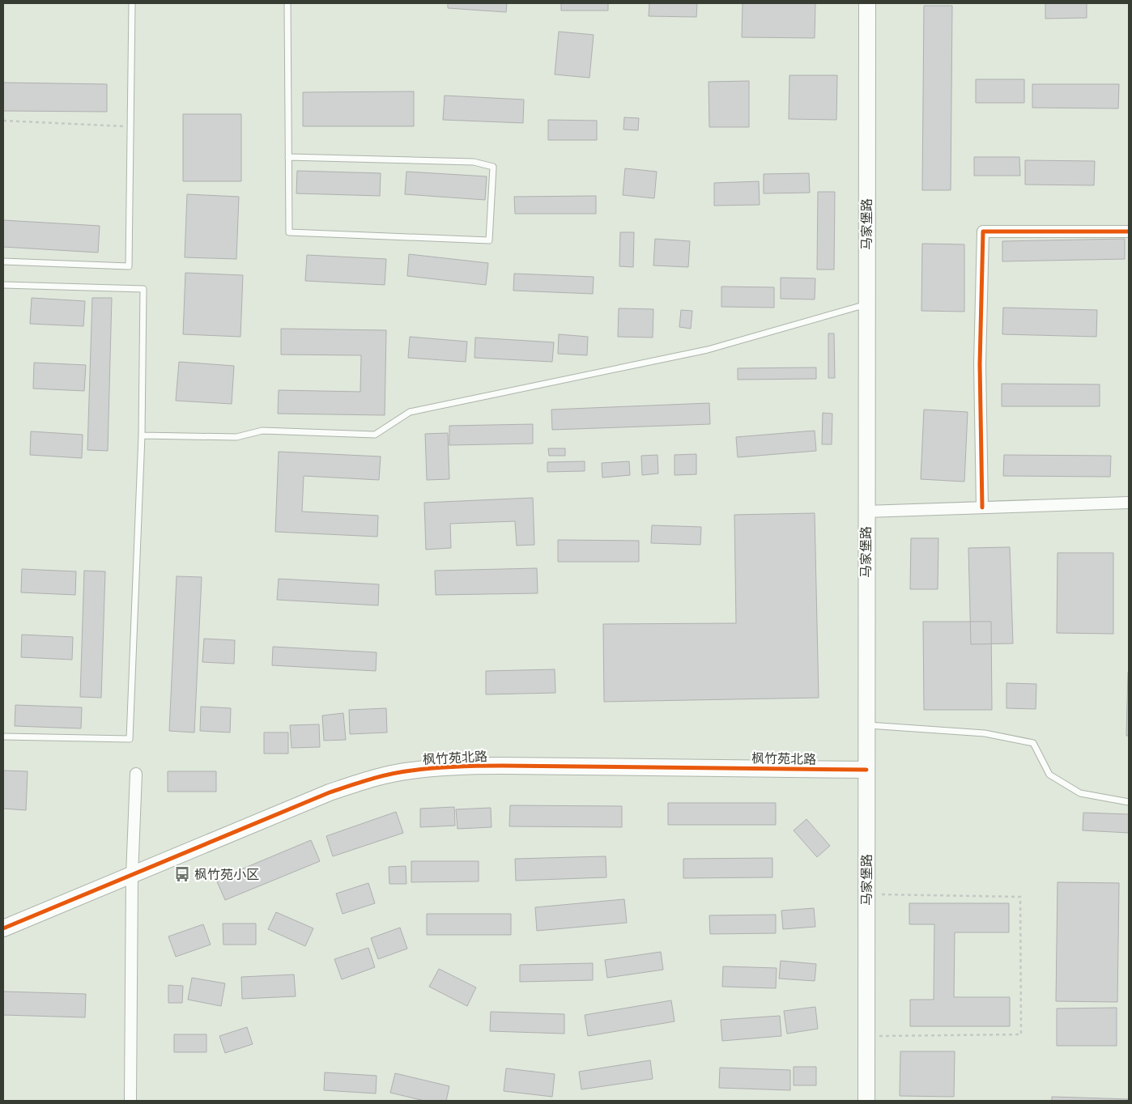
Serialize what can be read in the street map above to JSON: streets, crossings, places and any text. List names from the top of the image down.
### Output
{
  "streets": {
    "main road": ["马家堡路", "枫竹苑北路"]
  },
  "crossings": [
    ["马家堡路", "枫竹苑北路"]
  ],
  "places": {
    "bus stop": ["枫竹苑小区"]
  }
}
